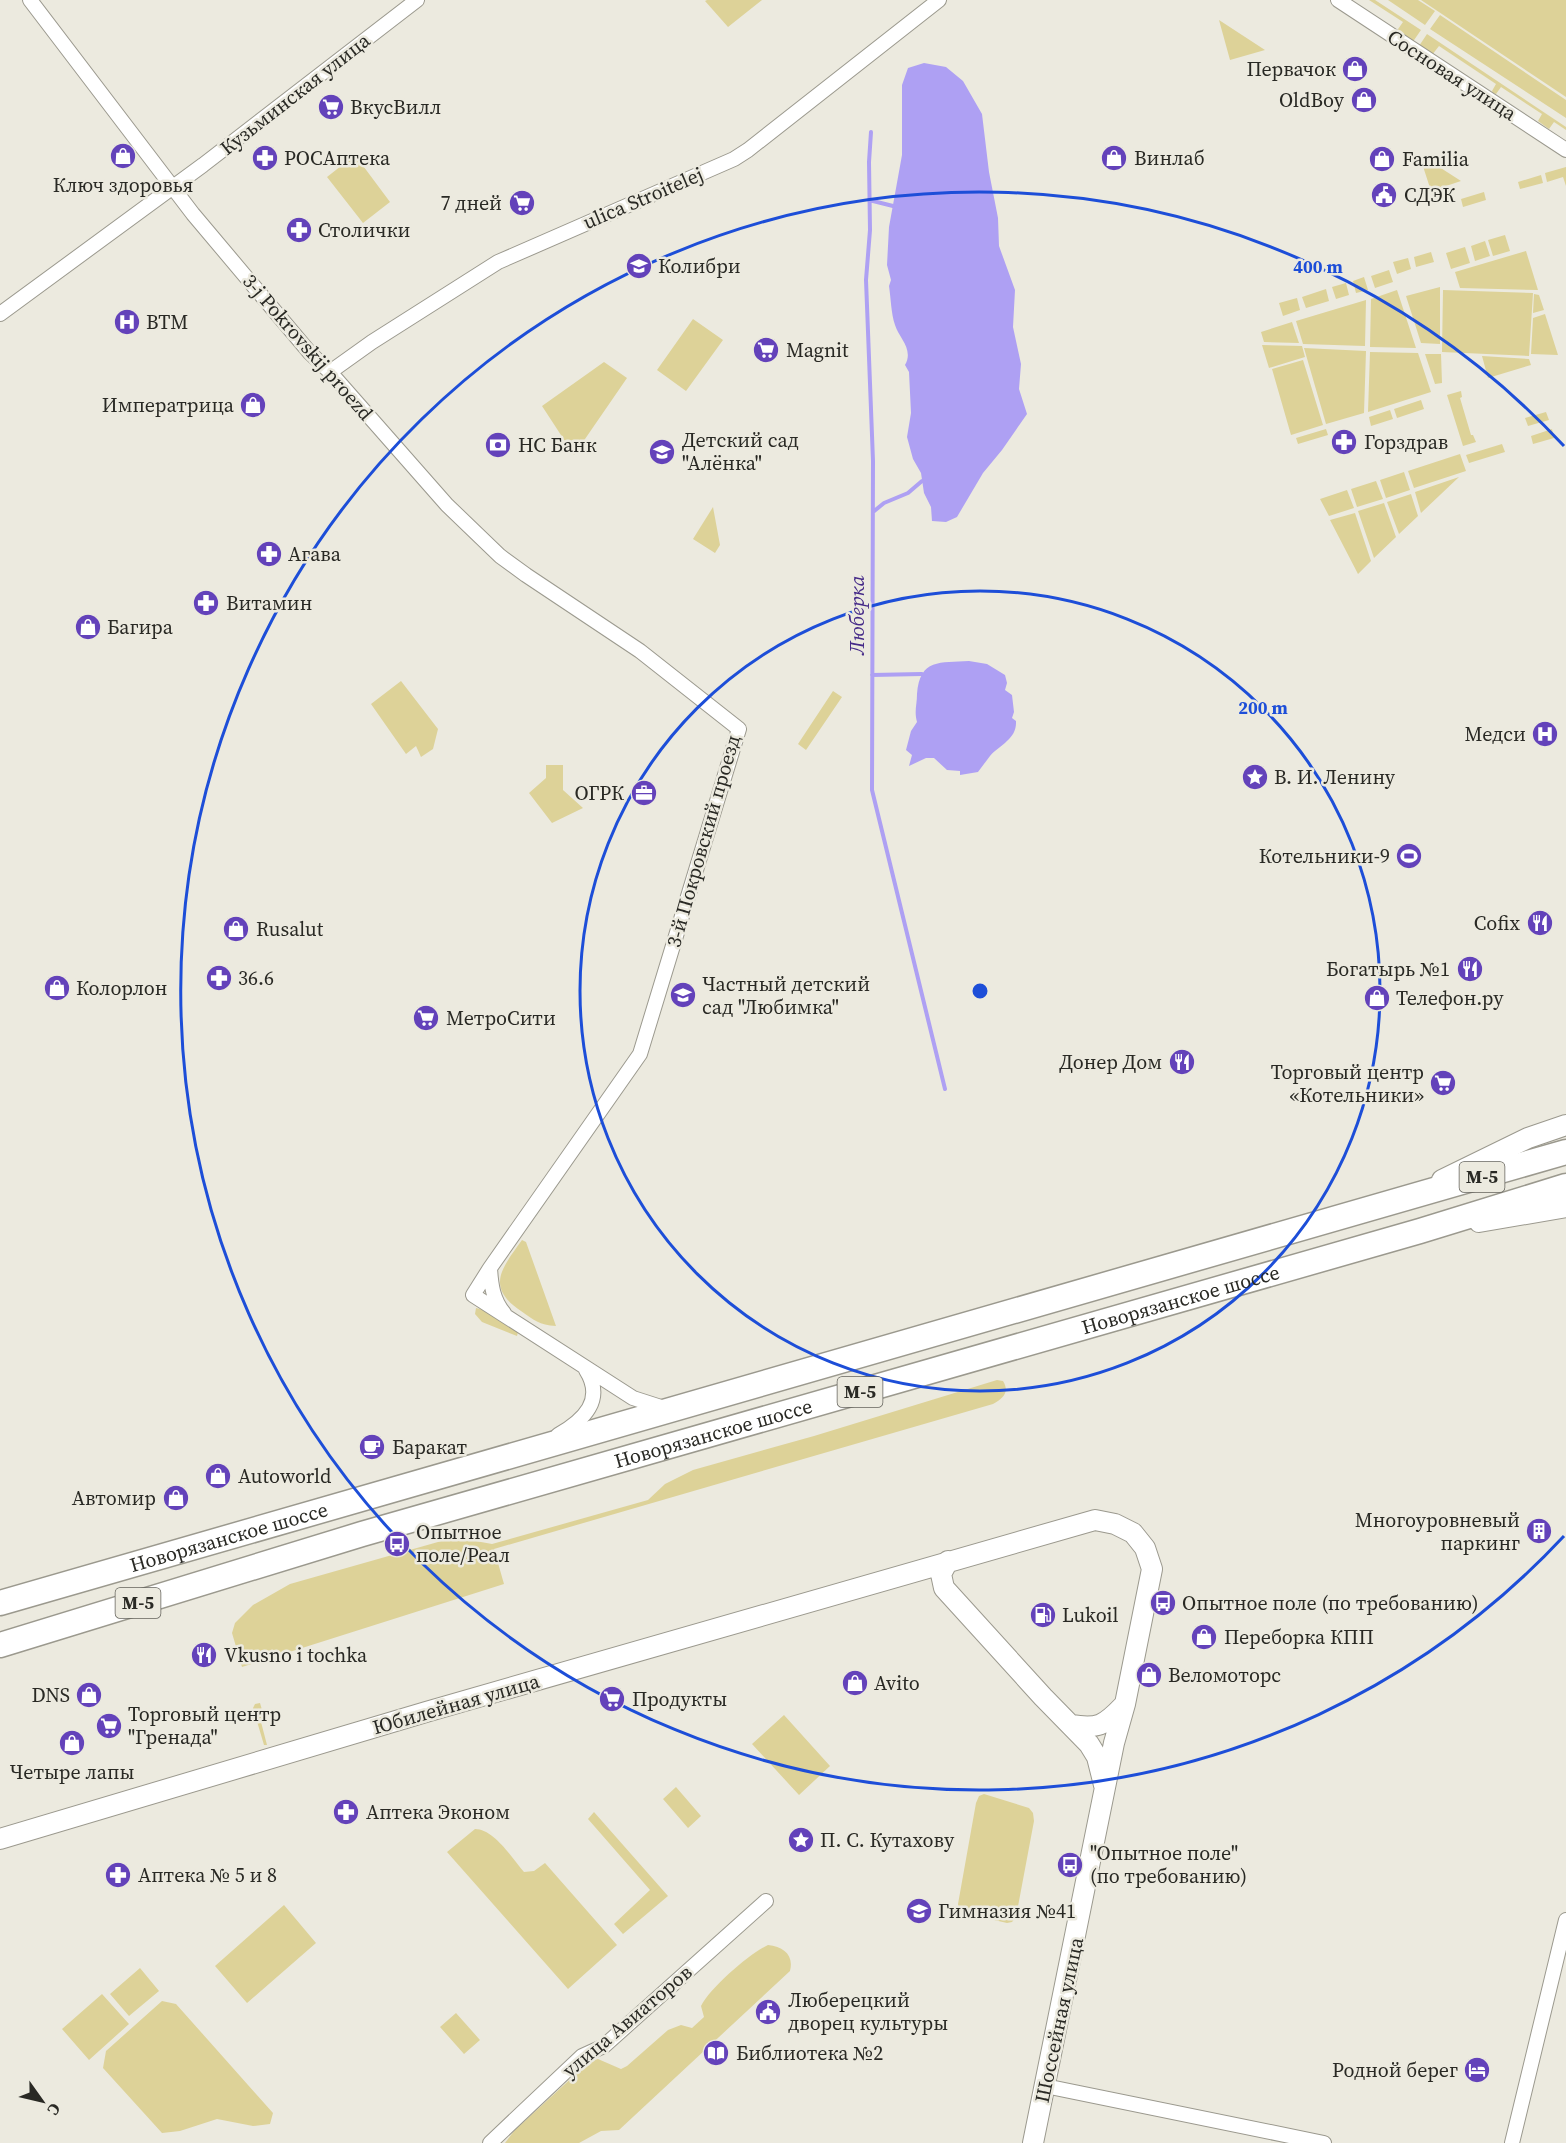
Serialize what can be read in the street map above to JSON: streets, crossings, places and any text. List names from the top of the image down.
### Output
{
  "streets": {
    "highway": ["М-5", "Новорязанское шоссе"],
    "street": [
      "Сосновая улица",
      "Кузьминская улица",
      "ulica Stroitelej",
      "3-j Pokrovskij proezd",
      "3-й Покровский проезд",
      "Юбилейная улица",
      "Шоссейная улица",
      "улица Авиаторов"
    ]
  },
  "crossings": [
    ["Кузьминская улица", "3-j Pokrovskij proezd"],
    ["ulica Stroitelej", "3-j Pokrovskij proezd"],
    ["ulica Stroitelej", "3-й Покровский проезд"],
    ["3-j Pokrovskij proezd", "3-й Покровский проезд"],
    ["3-й Покровский проезд", "Новорязанское шоссе"],
    ["Юбилейная улица", "Шоссейная улица"]
  ],
  "water": ["Люберка"],
  "places": {
    "shop": [
      "Первачок",
      "OldBoy",
      "Ключ здоровья",
      "Винлаб",
      "Familia",
      "Императрица",
      "Багира",
      "Rusalut",
      "Колорлон",
      "Телефон.ру",
      "Autoworld",
      "Автомир",
      "Переборка КПП",
      "Веломоторс",
      "Avito",
      "DNS",
      "Четыре лапы"
    ],
    "supermarket": [
      "ВкусВилл",
      "7 дней",
      "Magnit",
      "МетроСити",
      "Торговый центр «Котельники»",
      "Продукты",
      "Торговый центр \"Гренада\""
    ],
    "pharmacy": [
      "РОСАптека",
      "Столички",
      "Горздрав",
      "Агава",
      "Витамин",
      "36.6",
      "Аптека Эконом",
      "Аптека № 5 и 8"
    ],
    "public building": ["СДЭК", "Люберецкий дворец культуры"],
    "school or university": [
      "Колибри",
      "Детский сад \"Алёнка\"",
      "Частный детский сад \"Любимка\"",
      "Гимназия №41"
    ],
    "hospital": ["ВТМ", "Медси"],
    "bank": ["НС Банк"],
    "place": ["В. И. Ленину", "П. С. Кутахову"],
    "office": ["ОГРК"],
    "sports": ["Котельники-9"],
    "restaurant": [
      "Cofix",
      "Богатырь №1",
      "Донер Дом",
      "Vkusno i tochka"
    ],
    "cafe": ["Баракат"],
    "building": ["Многоуровневый паркинг"],
    "bus stop": ["Опытное поле/Реал", "Опытное поле (по требованию)", "\"Опытное поле\" (по требованию)"],
    "fuel station": ["Lukoil"],
    "library": ["Библиотека №2"],
    "hotel": ["Родной берег"]
  },
  "north": "bottom right",
  "rings": ["400 m", "200 m"]
}
